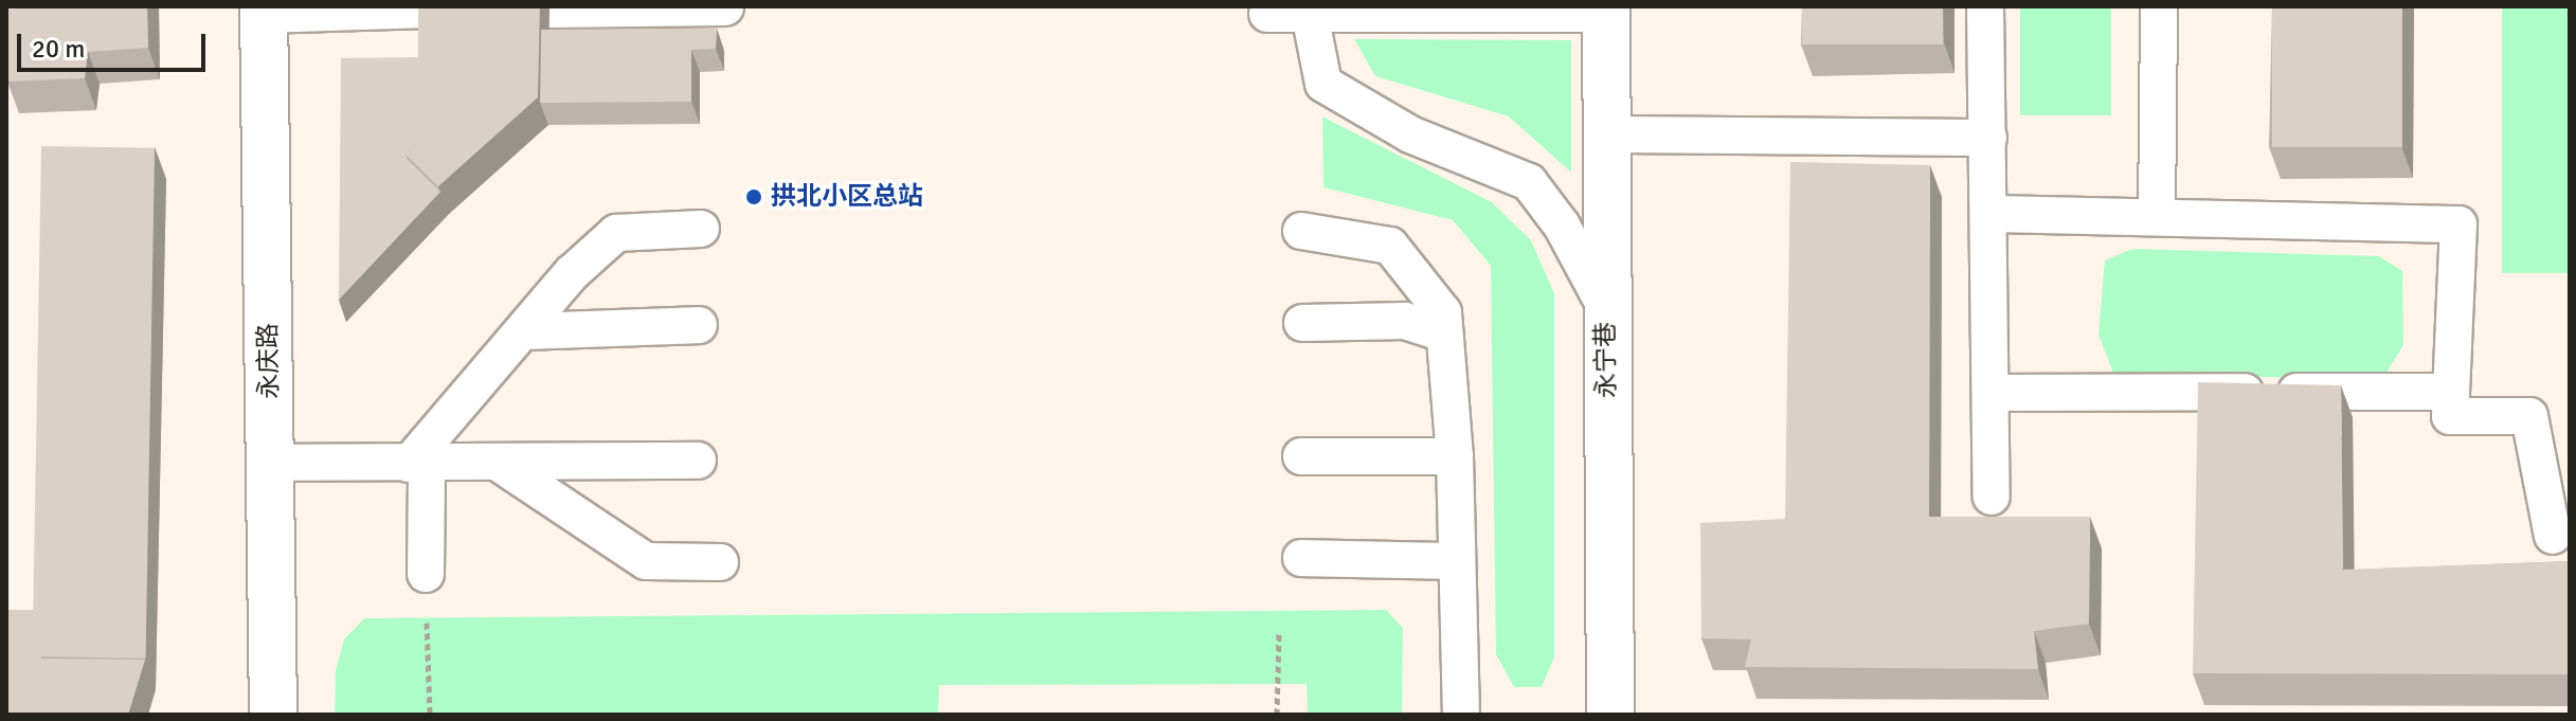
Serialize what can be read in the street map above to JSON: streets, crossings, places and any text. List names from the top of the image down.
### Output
{
  "streets": {
    "street": ["永宁巷", "永庆路"]
  },
  "places": ["拱北小区总站"],
  "scale_bar": "20 m"
}
